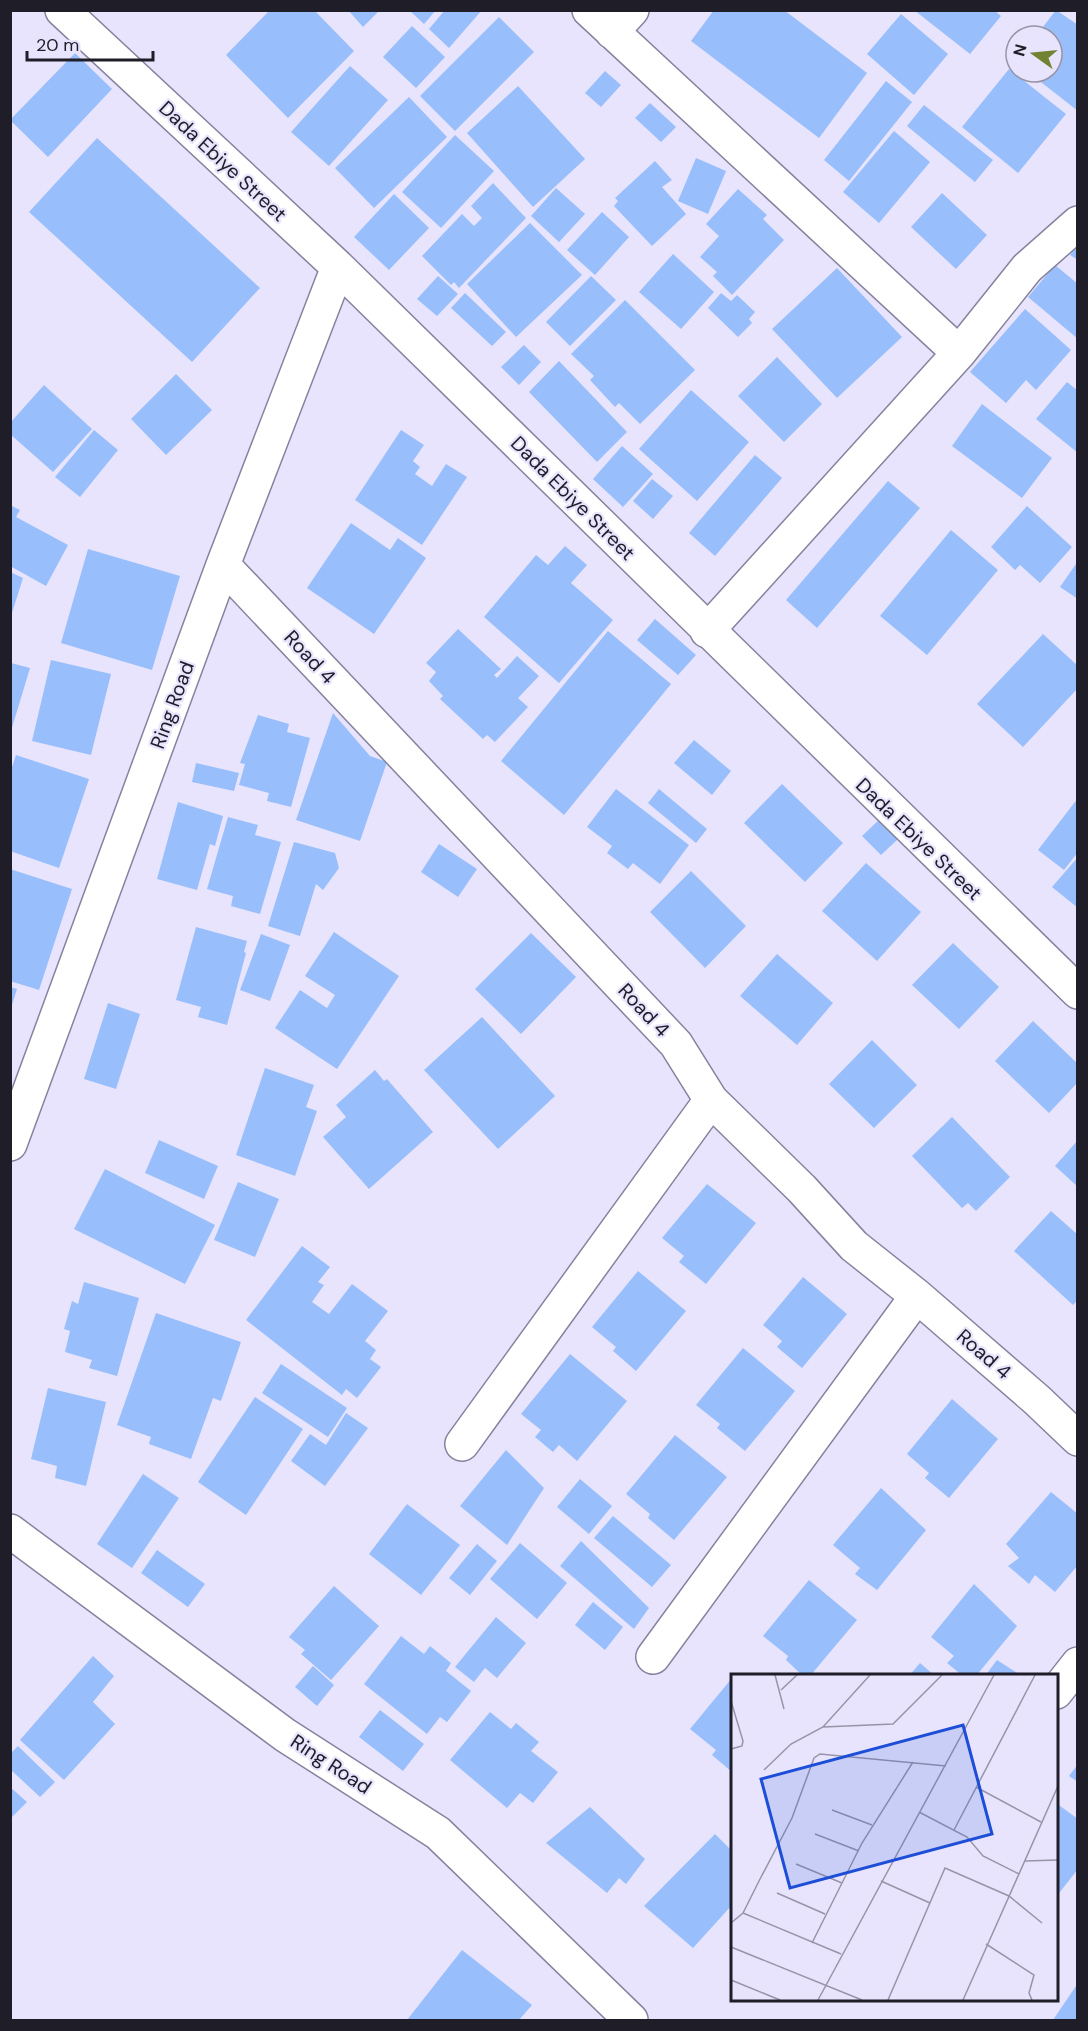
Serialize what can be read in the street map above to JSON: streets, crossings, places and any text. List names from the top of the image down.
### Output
{
  "streets": {
    "street": ["Dada Ebiye Street", "Road 4", "Ring Road"]
  },
  "crossings": [
    ["Dada Ebiye Street", "Ring Road"],
    ["Road 4", "Ring Road"]
  ],
  "scale_bar": "20 m",
  "north": "left"
}
